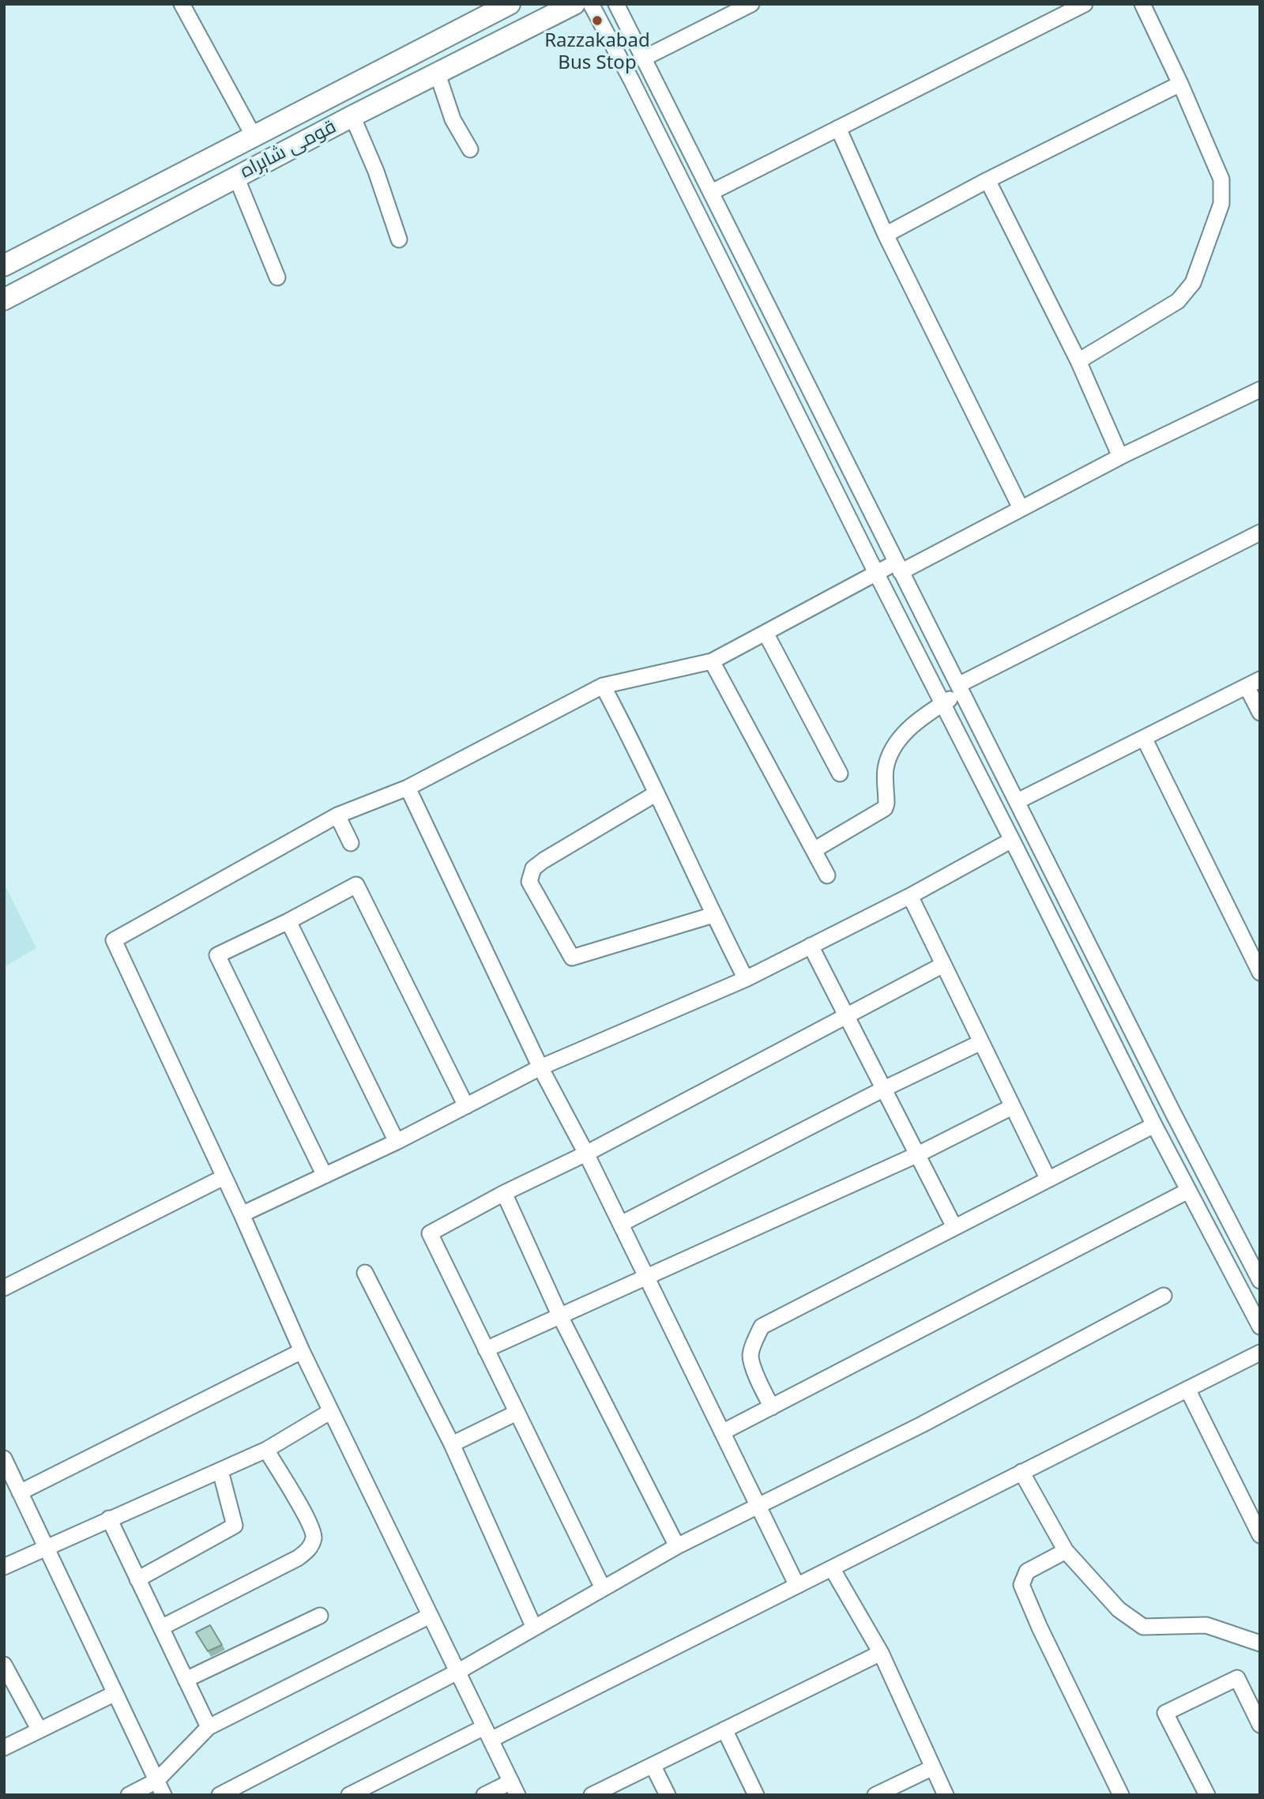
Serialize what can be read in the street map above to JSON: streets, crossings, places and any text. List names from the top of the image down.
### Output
{
  "streets": {
    "highway": ["قومی شاہراہ"]
  },
  "places": ["Razzakabad Bus Stop"]
}
